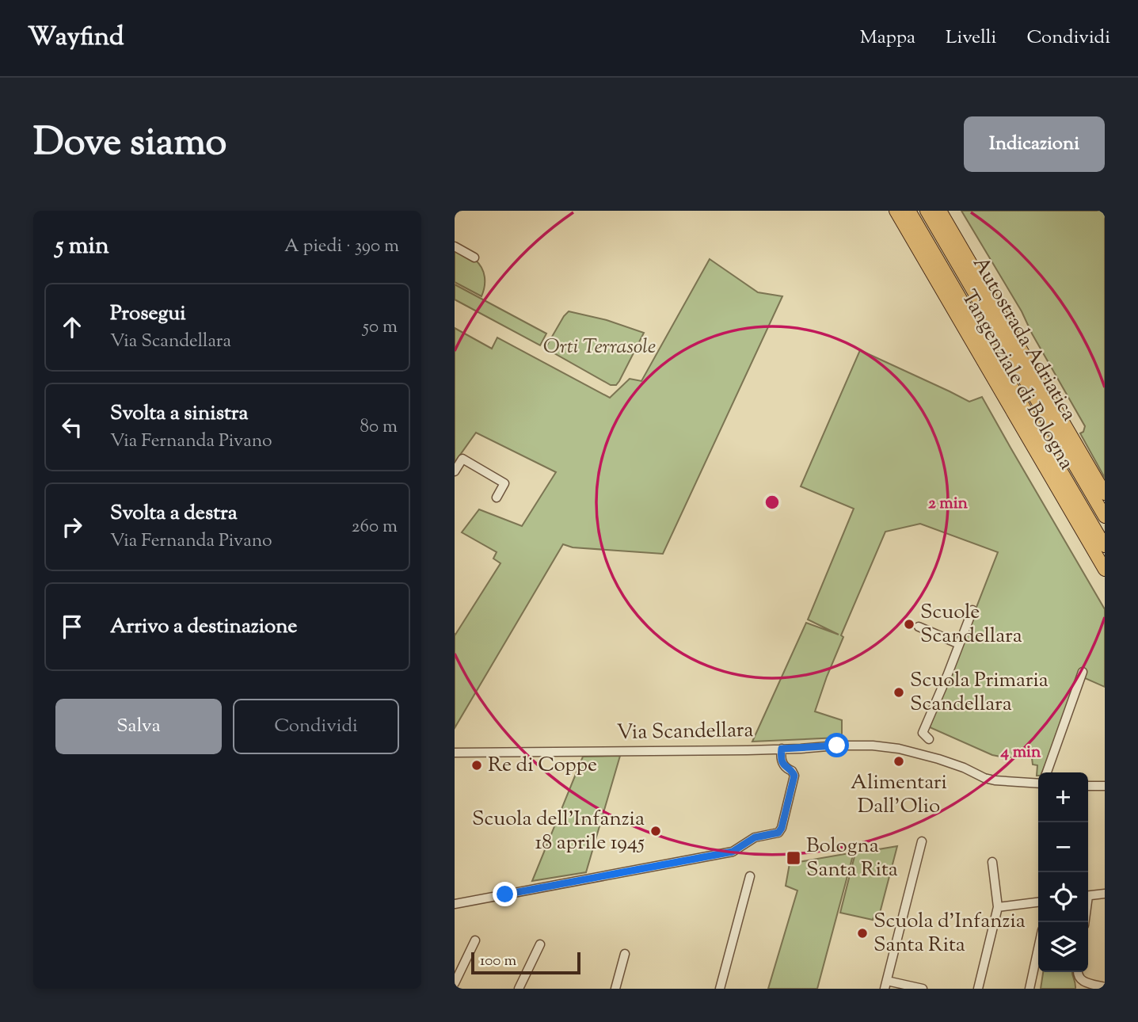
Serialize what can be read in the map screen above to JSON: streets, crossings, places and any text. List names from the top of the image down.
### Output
{
  "streets": {
    "highway": ["Autostrada Adriatica", "Tangenziale di Bologna"],
    "street": ["Via Scandellara"]
  },
  "parks": ["Orti Terrasole"],
  "places": {
    "other": [
      "Scuole Scandellara",
      "Scuola Primaria Scandellara",
      "Alimentari Dall'Olio",
      "Re di Coppe",
      "Scuola dell'Infanzia 18 aprile 1945",
      "Scuola d'Infanzia Santa Rita"
    ],
    "transit": ["Bologna Santa Rita"]
  },
  "scale_bar": "100 m",
  "page": {
    "header": "Wayfind",
    "nav": ["Mappa", "Livelli", "Condividi"],
    "title": "Dove siamo",
    "buttons": [
      "Indicazioni",
      ["Salva", "Condividi"]
    ],
    "heading": ["5 min", "A piedi · 390 m"],
    "list": [
      ["Prosegui", "Via Scandellara", "50 m"],
      ["Svolta a sinistra", "Via Fernanda Pivano", "80 m"],
      ["Svolta a destra", "Via Fernanda Pivano", "260 m"],
      "Arrivo a destinazione"
    ],
    "map_buttons": ["+", "−"],
    "scale": "100 m"
  },
  "rings": ["2 min", "4 min"]
}
